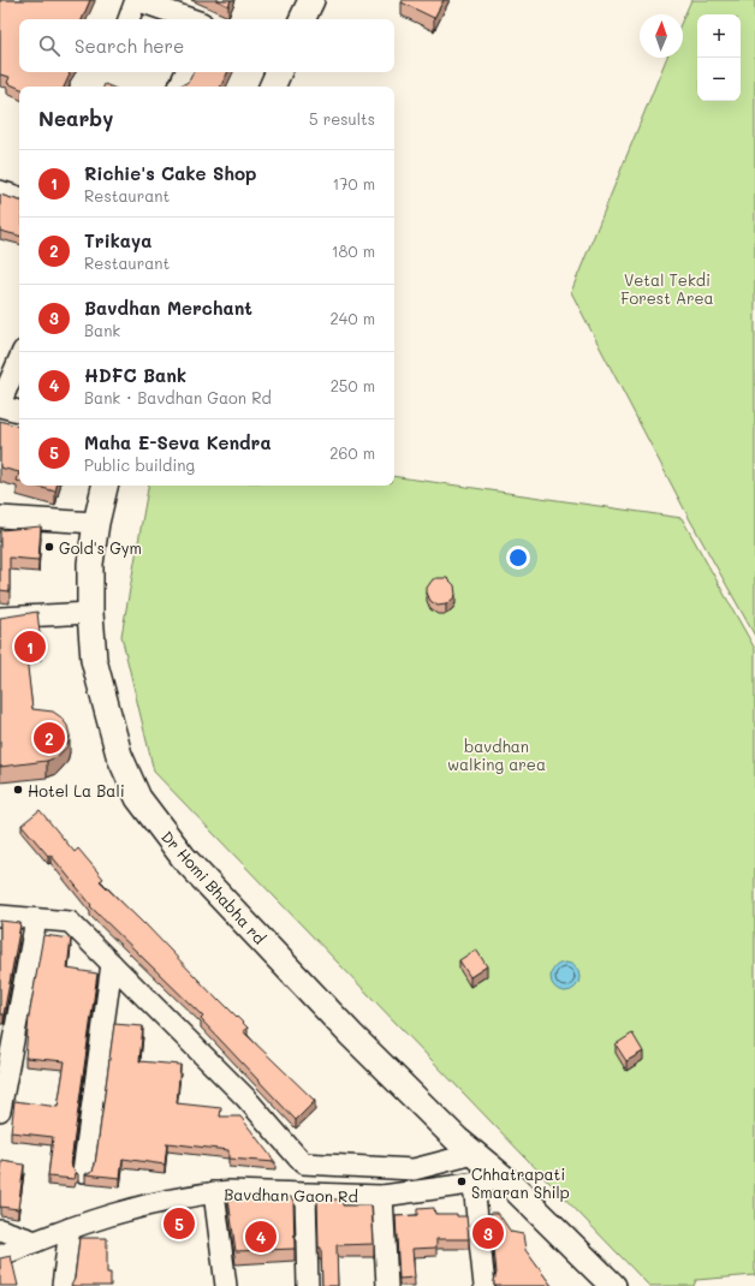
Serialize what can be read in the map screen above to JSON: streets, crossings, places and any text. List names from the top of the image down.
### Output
{
  "streets": {
    "main road": ["Dr Homi Bhabha rd"],
    "street": ["Bavdhan Gaon Rd"]
  },
  "crossings": [
    ["Dr Homi Bhabha rd", "Bavdhan Gaon Rd"]
  ],
  "parks": ["Vetal Tekdi Forest Area", "bavdhan walking area"],
  "places": ["Gold's Gym", "Hotel La Bali", "Chhatrapati Smaran Shilp"],
  "north": "top",
  "page": {
    "map_buttons": ["+", "−"],
    "search": "Search here",
    "heading": ["Nearby", "5 results"],
    "list": [
      {
        "mark": "1",
        "name": "Richie's Cake Shop",
        "note": "Restaurant",
        "value": "170 m"
      },
      {
        "mark": "2",
        "name": "Trikaya",
        "note": "Restaurant",
        "value": "180 m"
      },
      {
        "mark": "3",
        "name": "Bavdhan Merchant",
        "note": "Bank",
        "value": "240 m"
      },
      {
        "mark": "4",
        "name": "HDFC Bank",
        "note": "Bank · Bavdhan Gaon Rd",
        "value": "250 m"
      },
      {
        "mark": "5",
        "name": "Maha E-Seva Kendra",
        "note": "Public building",
        "value": "260 m"
      }
    ],
    "pins": [
      "1",
      "2",
      "5",
      "3",
      "4"
    ]
  }
}
